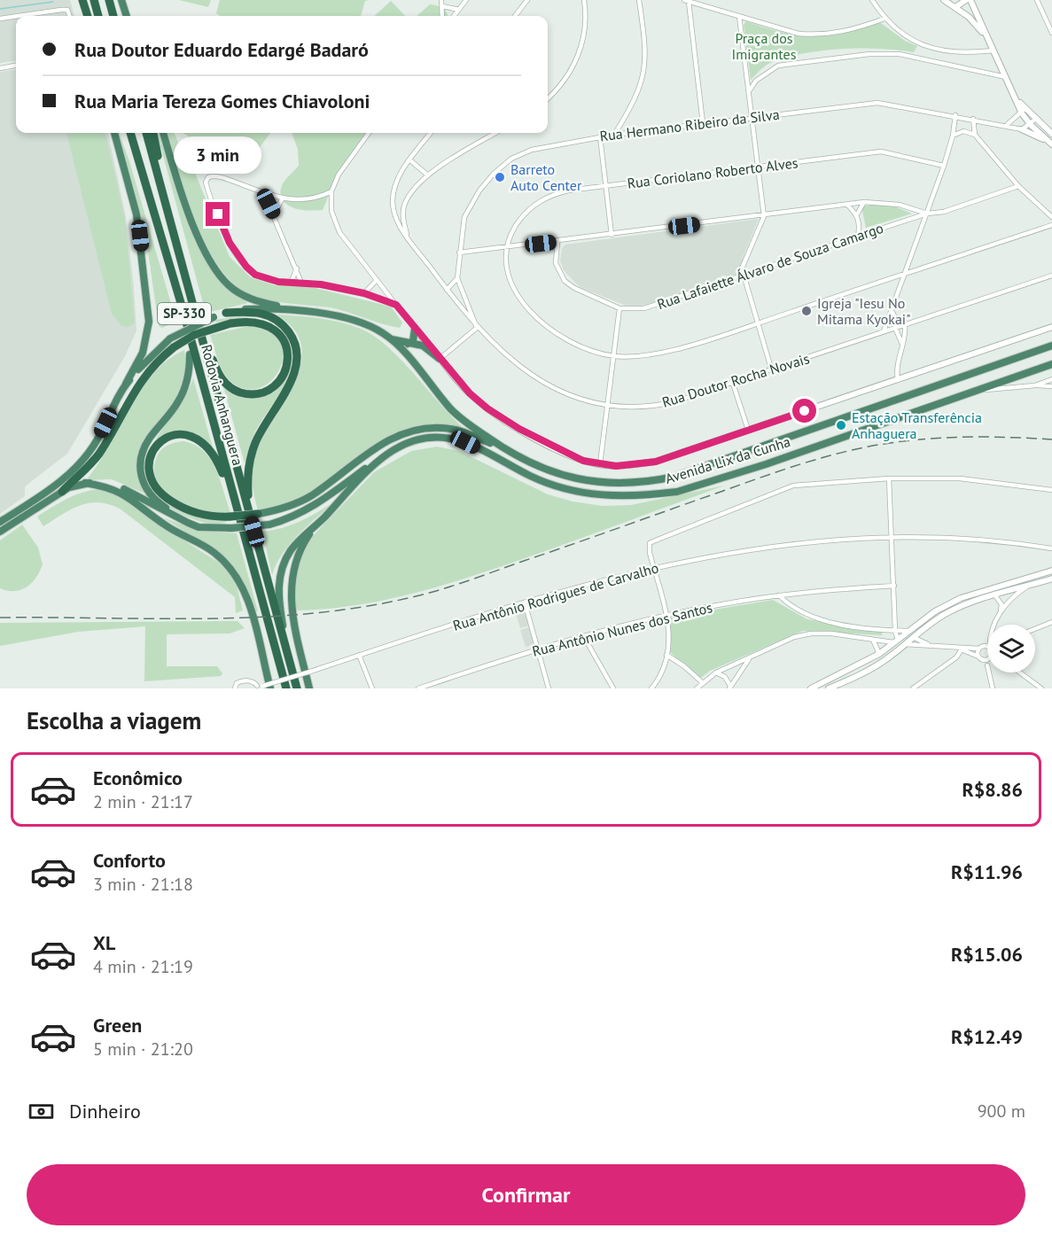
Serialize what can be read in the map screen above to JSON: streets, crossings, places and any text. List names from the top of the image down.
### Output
{
  "streets": {
    "highway": ["SP-330", "Rodovia Anhanguera", "Avenida Lix da Cunha"],
    "street": [
      "Rua Hermano Ribeiro da Silva",
      "Rua Coriolano Roberto Alves",
      "Rua Lafaiette Álvaro de Souza Camargo",
      "Rua Doutor Rocha Novais",
      "Rua Antônio Rodrigues de Carvalho",
      "Rua Antônio Nunes dos Santos"
    ]
  },
  "crossings": [
    ["Rua Hermano Ribeiro da Silva", "Rua Doutor Rocha Novais"],
    ["Rodovia Anhanguera", "Avenida Lix da Cunha"]
  ],
  "parks": ["Praça dos Imigrantes"],
  "places": ["Barreto Auto Center", "Igreja \"Iesu No Mitama Kyokai\"", "Estação Transferência Anhaguera"],
  "page": {
    "banner": ["Rua Doutor Eduardo Edargé Badaró", "Rua Maria Tereza Gomes Chiavoloni"],
    "bubble": "3 min",
    "heading": "Escolha a viagem",
    "list": [
      {
        "name": "Econômico",
        "note": "2 min · 21:17",
        "value": "R$8.86"
      },
      {
        "name": "Conforto",
        "note": "3 min · 21:18",
        "value": "R$11.96"
      },
      {
        "name": "XL",
        "note": "4 min · 21:19",
        "value": "R$15.06"
      },
      {
        "name": "Green",
        "note": "5 min · 21:20",
        "value": "R$12.49"
      }
    ],
    "pay": ["Dinheiro", "900 m"],
    "buttons": "Confirmar"
  }
}
